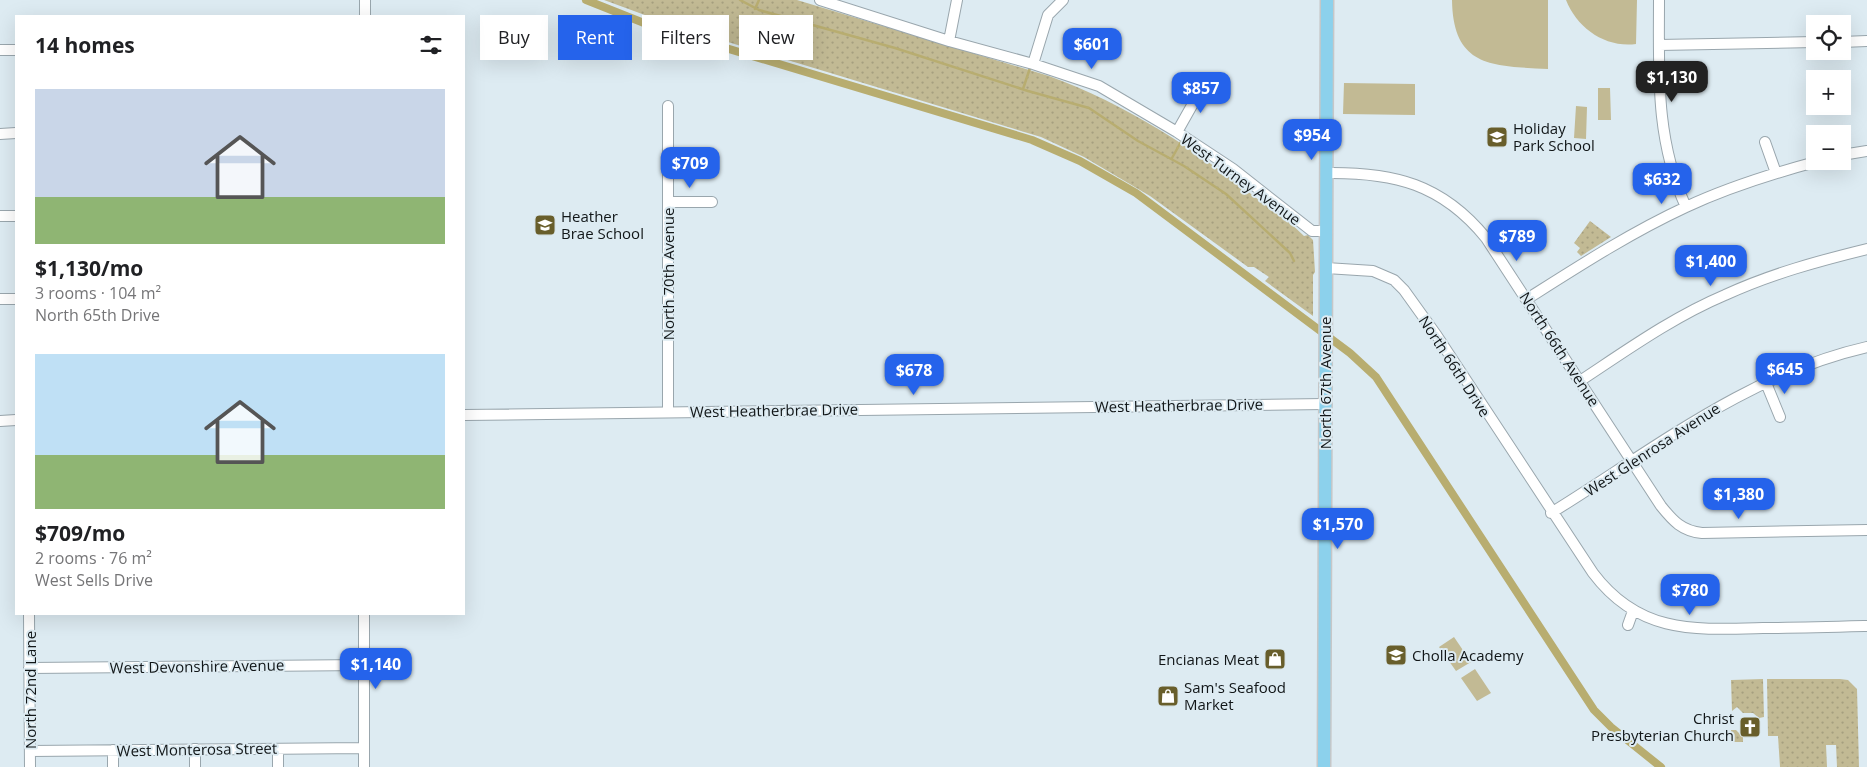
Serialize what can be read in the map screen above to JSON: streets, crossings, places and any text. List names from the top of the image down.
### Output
{
  "streets": {
    "main road": ["North 67th Avenue"],
    "street": [
      "West Turney Avenue",
      "North 70th Avenue",
      "North 66th Avenue",
      "North 66th Drive",
      "West Heatherbrae Drive",
      "West Glenrosa Avenue",
      "West Devonshire Avenue",
      "North 72nd Lane",
      "West Monterosa Street"
    ]
  },
  "crossings": [
    ["West Turney Avenue", "North 67th Avenue"],
    ["North 70th Avenue", "West Heatherbrae Drive"],
    ["North 66th Avenue", "North 67th Avenue"],
    ["North 66th Avenue", "West Glenrosa Avenue"],
    ["North 66th Drive", "North 67th Avenue"],
    ["North 66th Drive", "West Glenrosa Avenue"],
    ["North 67th Avenue", "West Heatherbrae Drive"],
    ["West Devonshire Avenue", "North 72nd Lane"],
    ["North 72nd Lane", "West Monterosa Street"]
  ],
  "places": {
    "school or university": ["Holiday Park School", "Heather Brae School", "Cholla Academy"],
    "shop": ["Encianas Meat", "Sam's Seafood Market"],
    "church": ["Christ Presbyterian Church"]
  },
  "page": {
    "map_buttons": ["+", "−"],
    "chip": [
      "Buy",
      "Rent",
      "Filters",
      "New"
    ],
    "heading": "14 homes",
    "price": [
      "$601",
      "$1,130",
      "$857",
      "$954",
      "$709",
      "$632",
      "$789",
      "$1,400",
      "$645",
      "$678",
      "$1,380",
      "$1,570",
      "$780",
      "$1,140"
    ],
    "list": [
      {
        "name": "$1,130/mo",
        "note": "3 rooms · 104 m² · North 65th Drive"
      },
      {
        "name": "$709/mo",
        "note": "2 rooms · 76 m² · West Sells Drive"
      }
    ]
  }
}
